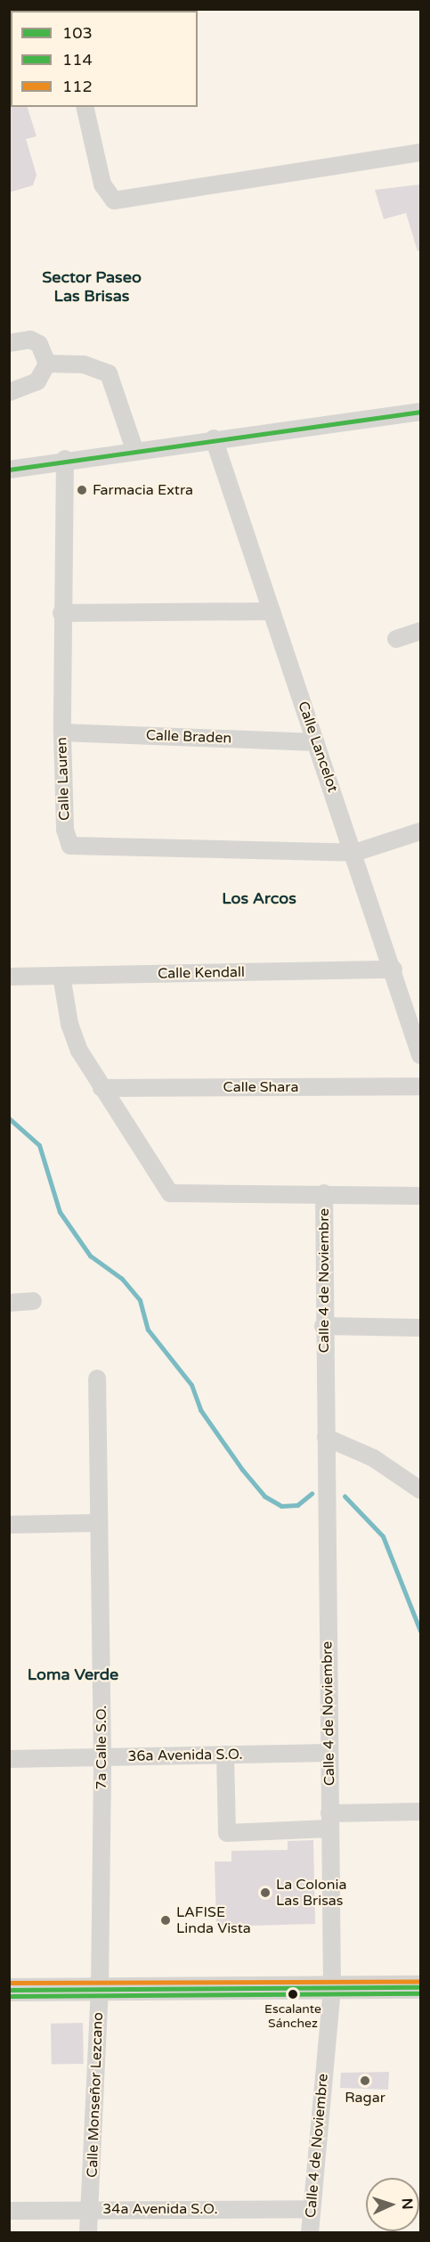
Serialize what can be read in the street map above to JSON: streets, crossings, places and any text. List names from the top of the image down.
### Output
{
  "streets": {
    "street": [
      "Calle Braden",
      "Calle Lancelot",
      "Calle Lauren",
      "Calle Kendall",
      "Calle Shara",
      "Calle 4 de Noviembre",
      "7a Calle S.O.",
      "36a Avenida S.O.",
      "Calle Monseñor Lezcano",
      "34a Avenida S.O."
    ]
  },
  "crossings": [
    ["Calle Braden", "Calle Lancelot"],
    ["Calle Braden", "Calle Lauren"],
    ["Calle Lancelot", "Calle Lauren"],
    ["Calle Lancelot", "Calle Kendall"],
    ["Calle 4 de Noviembre", "36a Avenida S.O."],
    ["Calle 4 de Noviembre", "34a Avenida S.O."],
    ["7a Calle S.O.", "36a Avenida S.O."],
    ["7a Calle S.O.", "Calle Monseñor Lezcano"],
    ["Calle Monseñor Lezcano", "34a Avenida S.O."]
  ],
  "districts": ["Sector Paseo Las Brisas", "Los Arcos", "Loma Verde"],
  "places": [
    "Farmacia Extra",
    "La Colonia Las Brisas",
    "LAFISE Linda Vista",
    "Escalante Sánchez",
    "Ragar"
  ],
  "lines": ["transit line 103", "transit line 112", "transit line 114"],
  "legend": ["103", "114", "112"],
  "north": "right"
}
